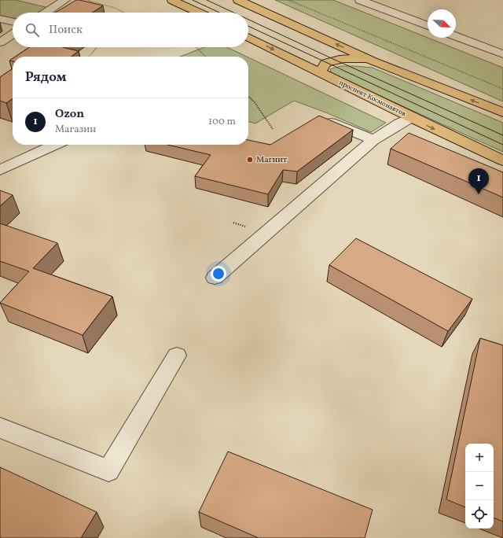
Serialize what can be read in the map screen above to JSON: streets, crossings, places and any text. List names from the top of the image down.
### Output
{
  "streets": {
    "main road": ["проспект Космонавтов"]
  },
  "places": ["Магнит"],
  "north": "bottom right",
  "page": {
    "search": "Поиск",
    "heading": "Рядом",
    "list": [
      {
        "mark": "1",
        "name": "Ozon",
        "note": "Магазин",
        "value": "100 m"
      }
    ],
    "pins": "1",
    "map_buttons": ["+", "−"]
  }
}
